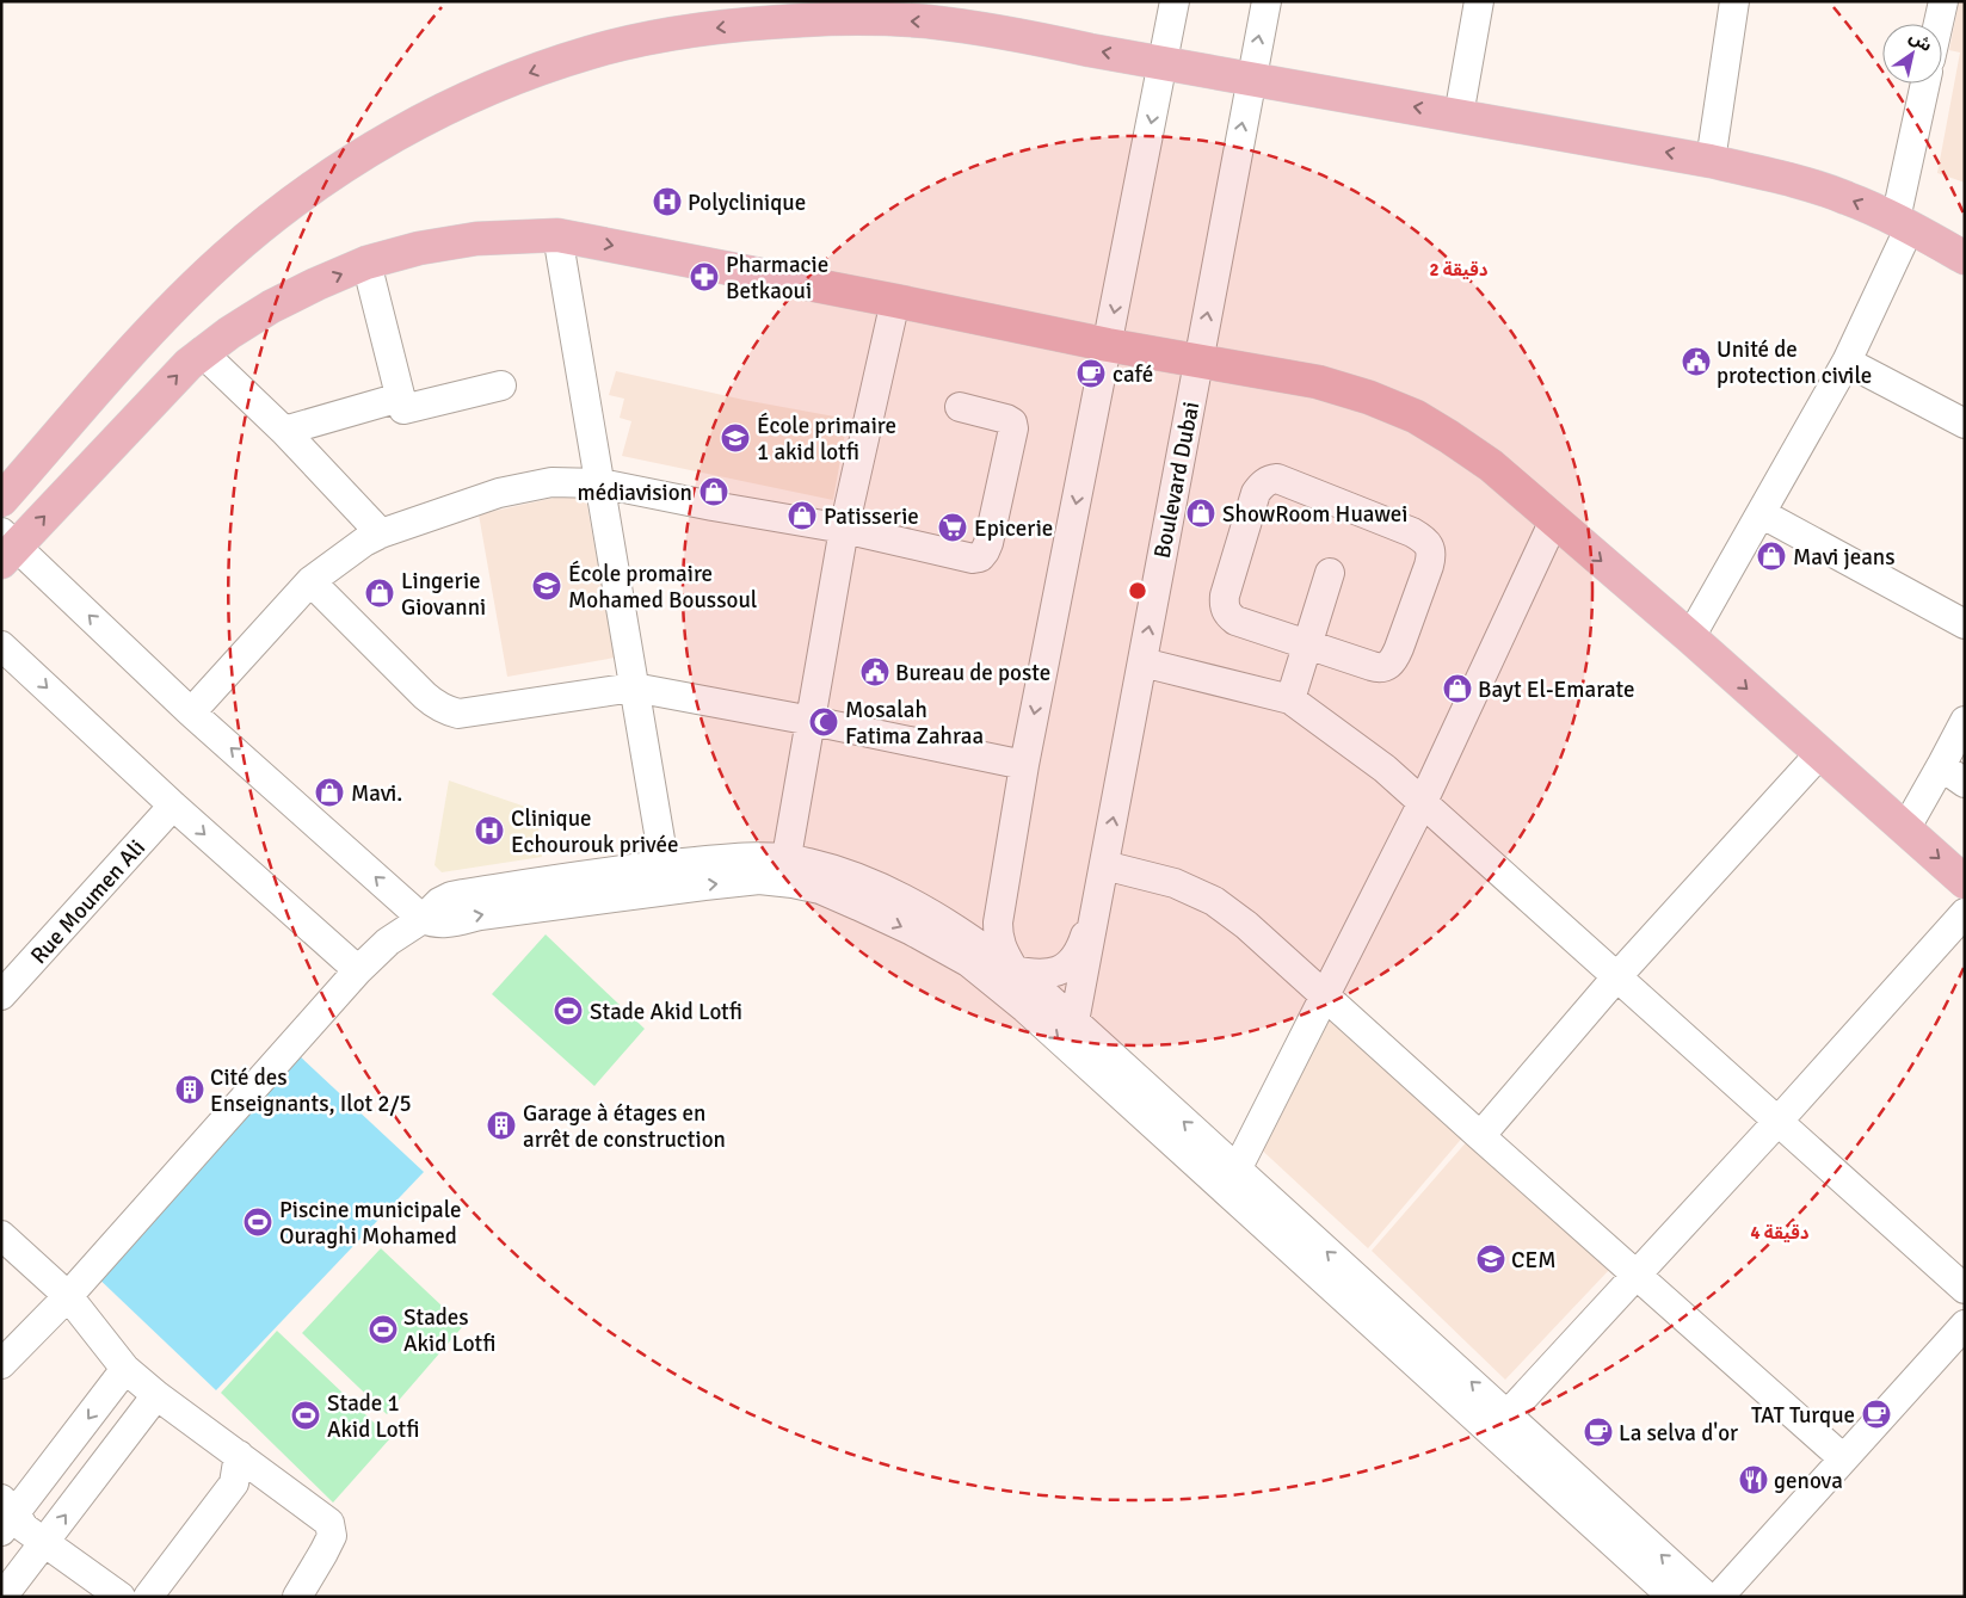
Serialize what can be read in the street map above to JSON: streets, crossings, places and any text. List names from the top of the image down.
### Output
{
  "streets": {
    "street": ["Boulevard Dubai", "Rue Moumen Ali"]
  },
  "places": {
    "hospital": ["Polyclinique", "Clinique Echourouk privée"],
    "pharmacy": ["Pharmacie Betkaoui"],
    "public building": ["Unité de protection civile", "Bureau de poste"],
    "cafe": ["café", "TAT Turque", "La selva d'or"],
    "school or university": ["École primaire 1 akid lotfi", "École promaire Mohamed Boussoul", "CEM"],
    "shop": [
      "médiavision",
      "ShowRoom Huawei",
      "Patisserie",
      "Mavi jeans",
      "Lingerie Giovanni",
      "Bayt El-Emarate",
      "Mavi."
    ],
    "supermarket": ["Epicerie"],
    "mosque": ["Mosalah Fatima Zahraa"],
    "sports": [
      "Stade Akid Lotfi",
      "Piscine municipale Ouraghi Mohamed",
      "Stades Akid Lotfi",
      "Stade 1 Akid Lotfi"
    ],
    "building": ["Cité des Enseignants, Ilot 2/5", "Garage à étages en arrêt de construction"],
    "restaurant": ["genova"]
  },
  "north": "top right",
  "rings": ["2 دقيقة", "4 دقيقة"]
}
